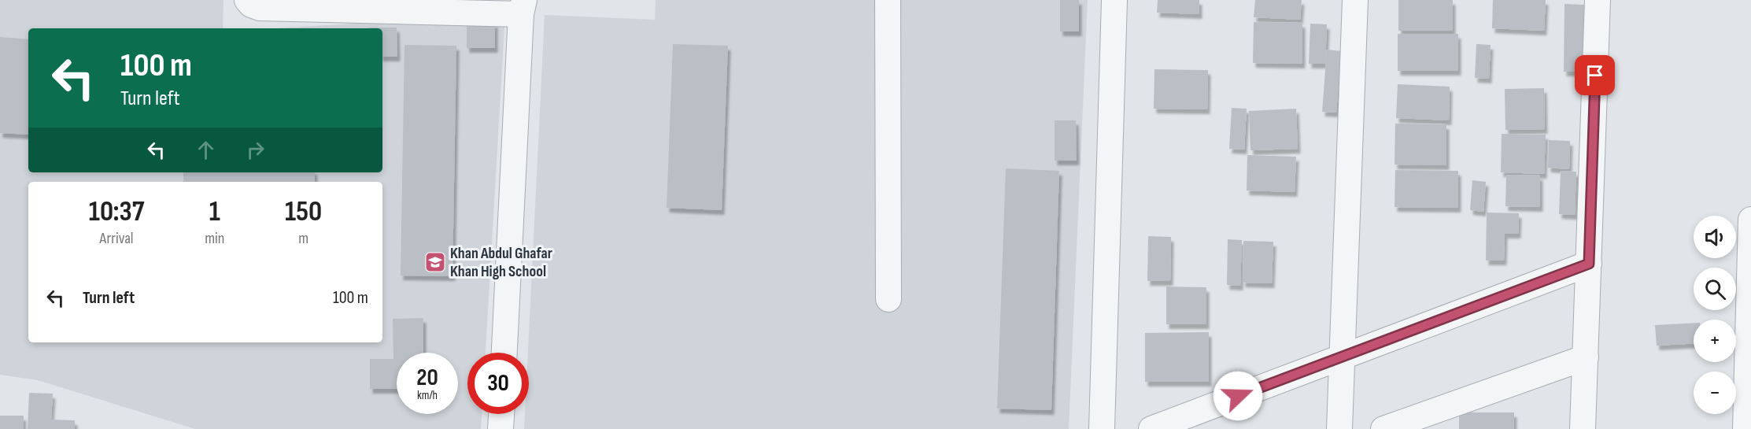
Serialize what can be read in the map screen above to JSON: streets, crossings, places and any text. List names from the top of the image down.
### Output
{
  "places": {
    "school or university": ["Khan Abdul Ghafar Khan High School"]
  },
  "page": {
    "turn": ["100 m", "Turn left"],
    "eta": [
      "10:37",
      "Arrival",
      "1",
      "min",
      "150",
      "m"
    ],
    "map_buttons": ["+", "−"],
    "list": [
      {
        "name": "Turn left",
        "value": "100 m"
      }
    ],
    "speed": "20 km/h",
    "limit": "30"
  }
}
